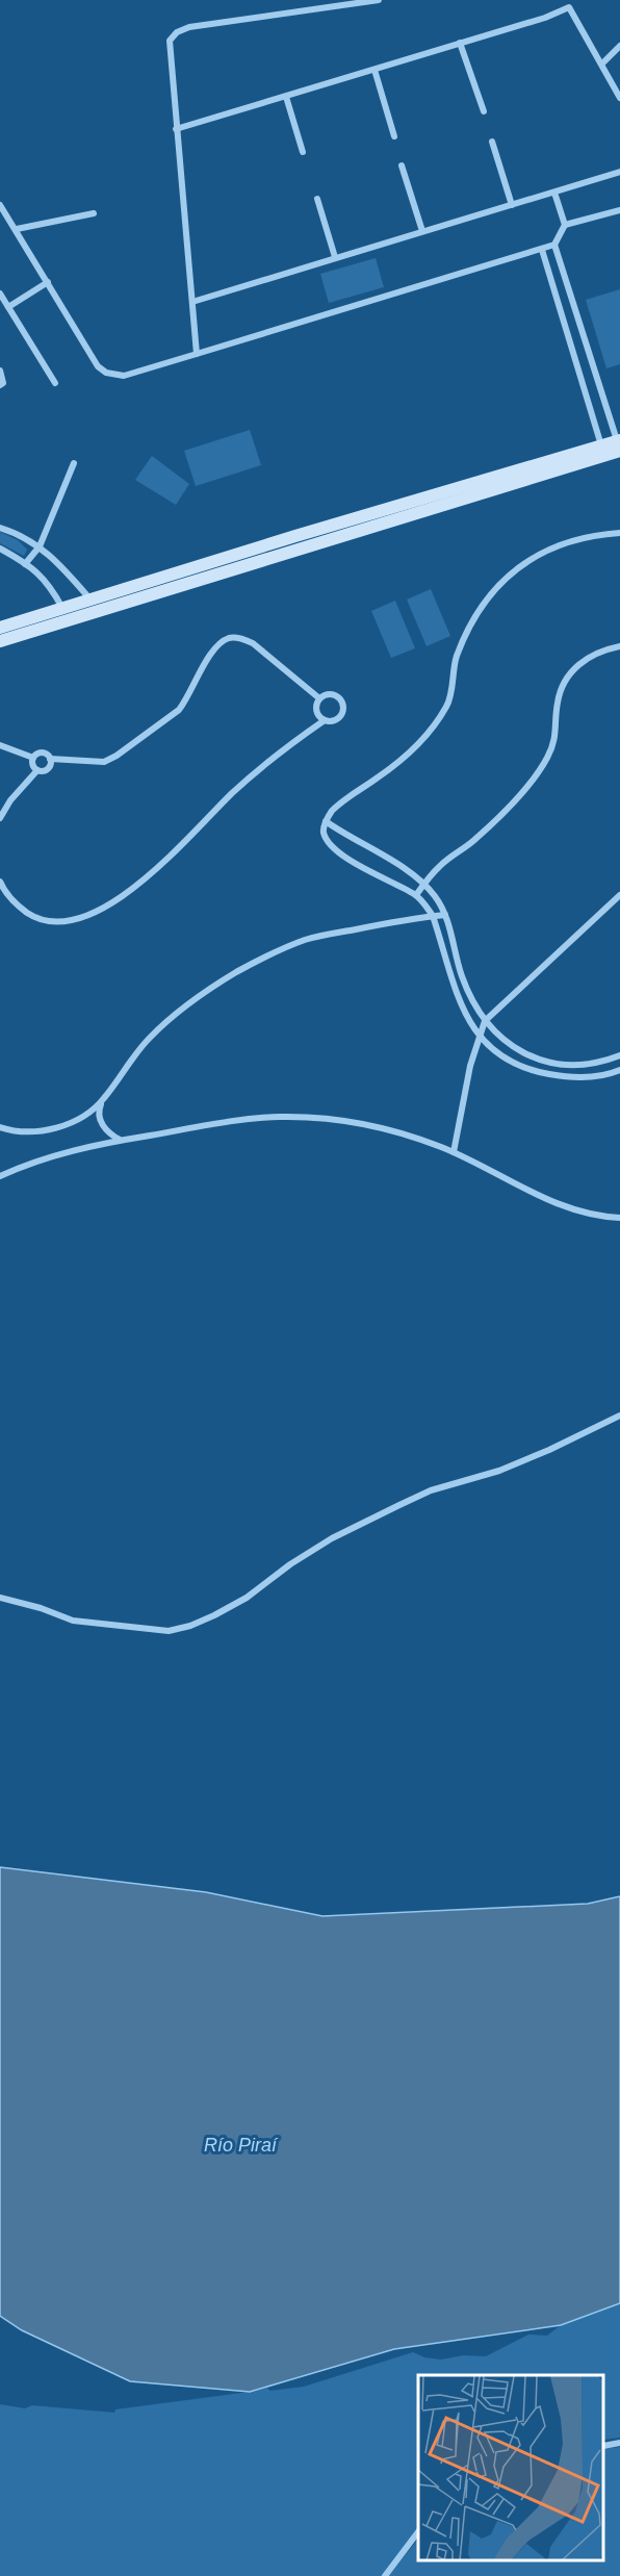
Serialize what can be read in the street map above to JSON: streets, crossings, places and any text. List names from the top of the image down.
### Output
{
  "water": ["Río Piraí"]
}
